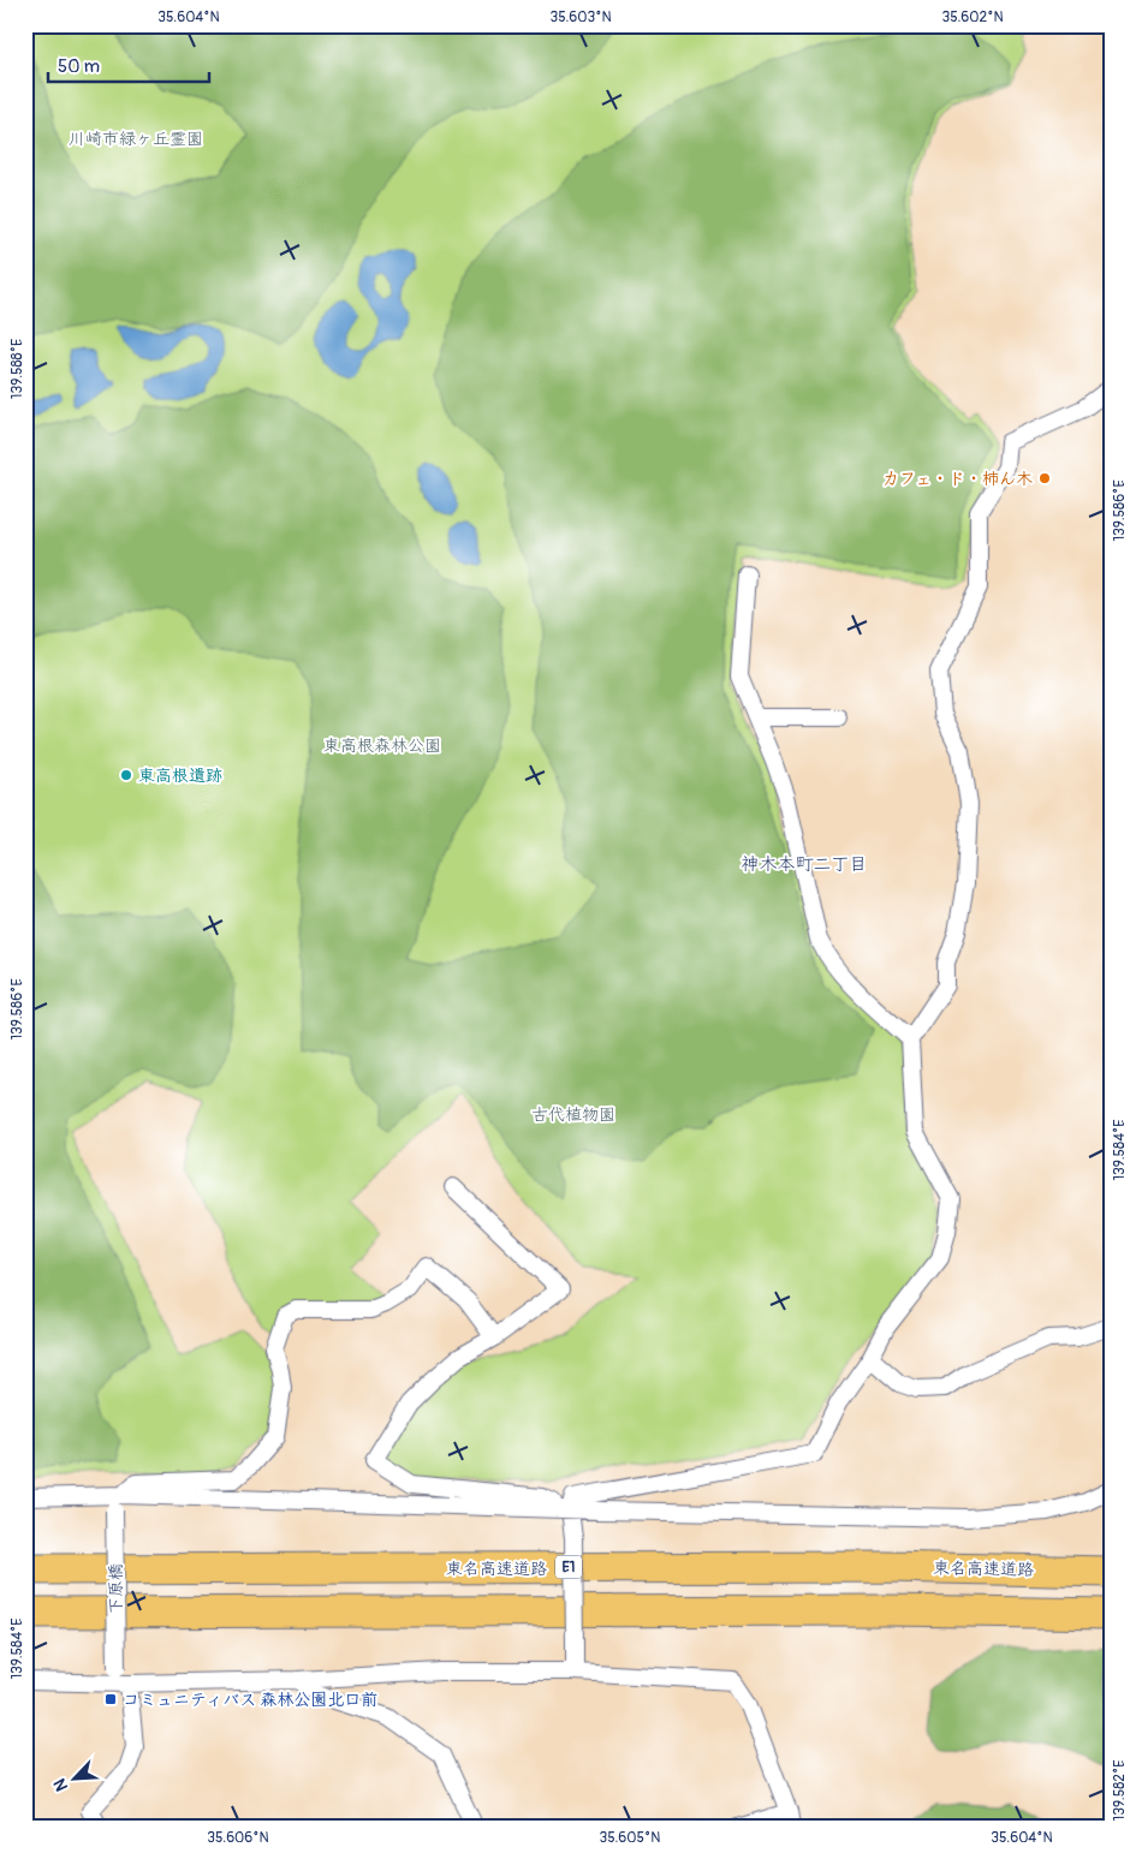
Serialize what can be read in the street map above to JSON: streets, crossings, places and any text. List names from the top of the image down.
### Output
{
  "streets": {
    "highway": ["E1", "東名高速道路"],
    "street": ["下原橋"]
  },
  "districts": ["神木本町二丁目"],
  "parks": ["川崎市緑ヶ丘霊園", "東高根森林公園", "古代植物園"],
  "places": {
    "other": ["カフェ・ド・柿ん木", "東高根遺跡"],
    "transit": ["コミュニティバス 森林公園北口前"]
  },
  "scale_bar": "50 m",
  "north": "bottom left",
  "coordinates": [
    "35.604°N",
    "35.603°N",
    "35.602°N",
    "139.588°E",
    "139.586°E",
    "139.584°E",
    "139.582°E",
    "35.606°N",
    "35.605°N"
  ]
}
